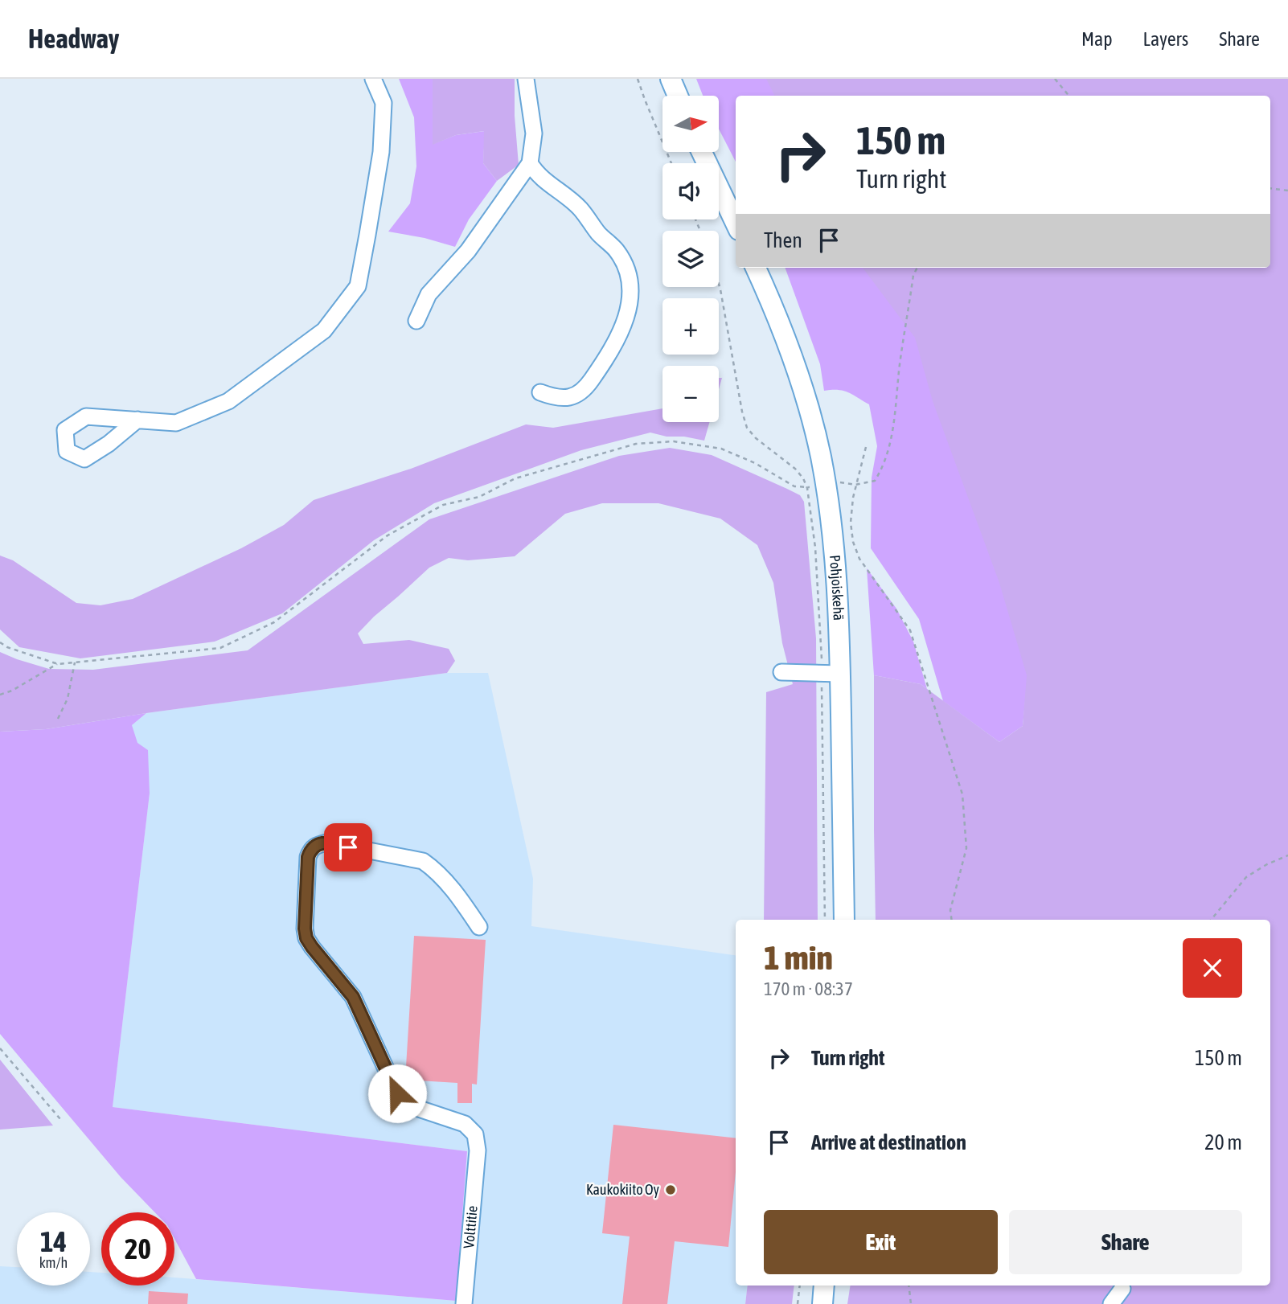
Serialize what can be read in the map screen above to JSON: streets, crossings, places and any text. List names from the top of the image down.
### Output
{
  "streets": {
    "main road": ["Pohjoiskehä"],
    "street": ["Volttitie"]
  },
  "places": ["Kaukokiito Oy"],
  "north": "right",
  "page": {
    "header": "Headway",
    "nav": ["Map", "Layers", "Share"],
    "map_buttons": ["+", "−"],
    "turn": ["150 m", "Turn right"],
    "then": "Then",
    "heading": ["1 min", "170 m · 08:37"],
    "list": [
      {
        "name": "Turn right",
        "value": "150 m"
      },
      {
        "name": "Arrive at destination",
        "value": "20 m"
      }
    ],
    "buttons": ["Exit", "Share"],
    "speed": "14 km/h",
    "limit": "20"
  }
}
